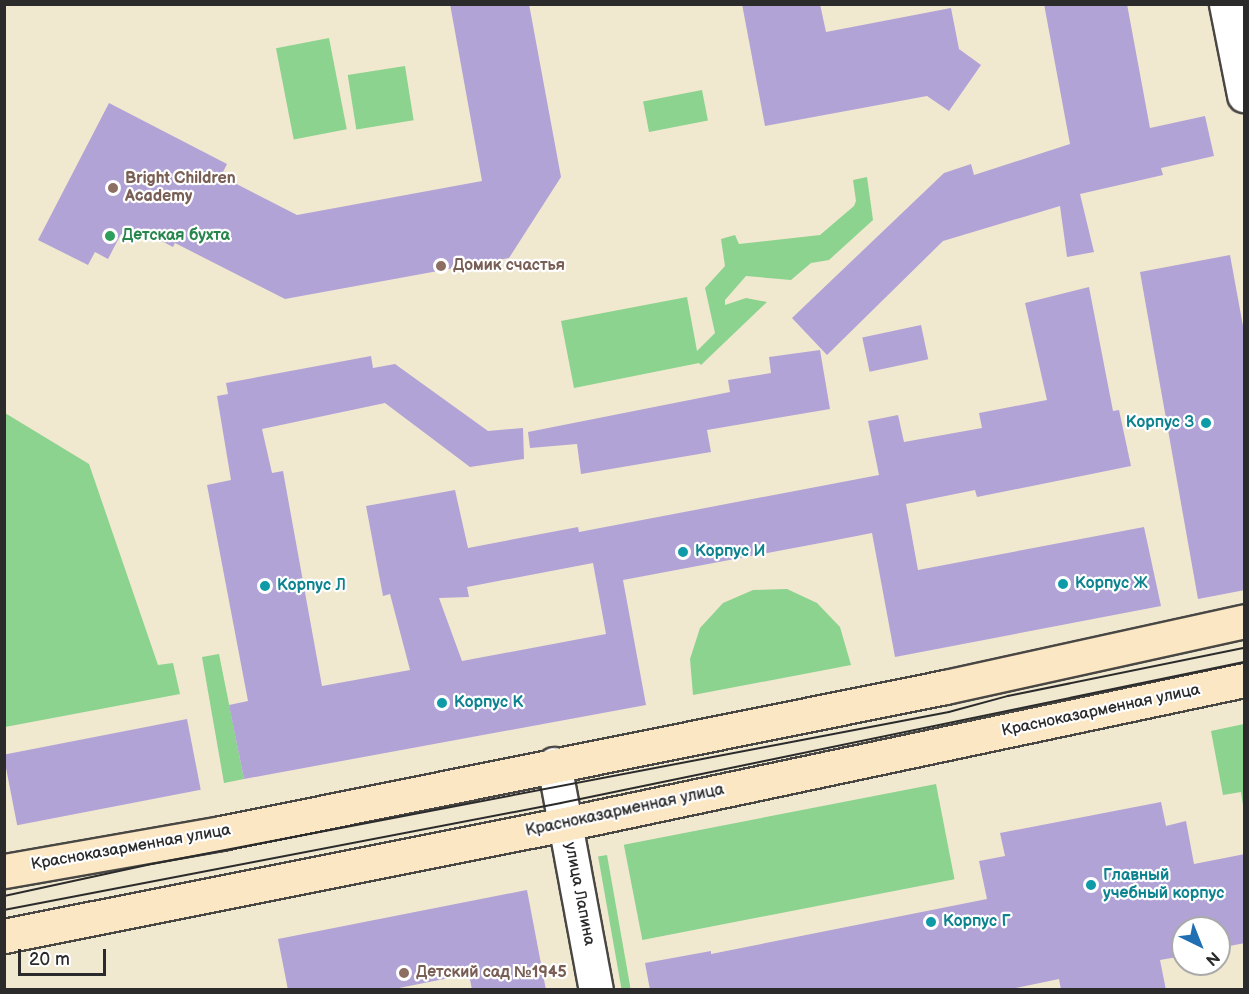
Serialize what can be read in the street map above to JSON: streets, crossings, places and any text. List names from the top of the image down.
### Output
{
  "streets": {
    "main road": ["Красноказарменная улица"],
    "street": ["улица Лапина"]
  },
  "crossings": [
    ["Красноказарменная улица", "улица Лапина"]
  ],
  "places": [
    "Bright Children Academy",
    "Детская бухта",
    "Домик счастья",
    "Корпус З",
    "Корпус И",
    "Корпус Ж",
    "Корпус Л",
    "Корпус К",
    "Главный учебный корпус",
    "Корпус Г",
    "Детский сад №1945"
  ],
  "scale_bar": "20 m",
  "north": "bottom right"
}
